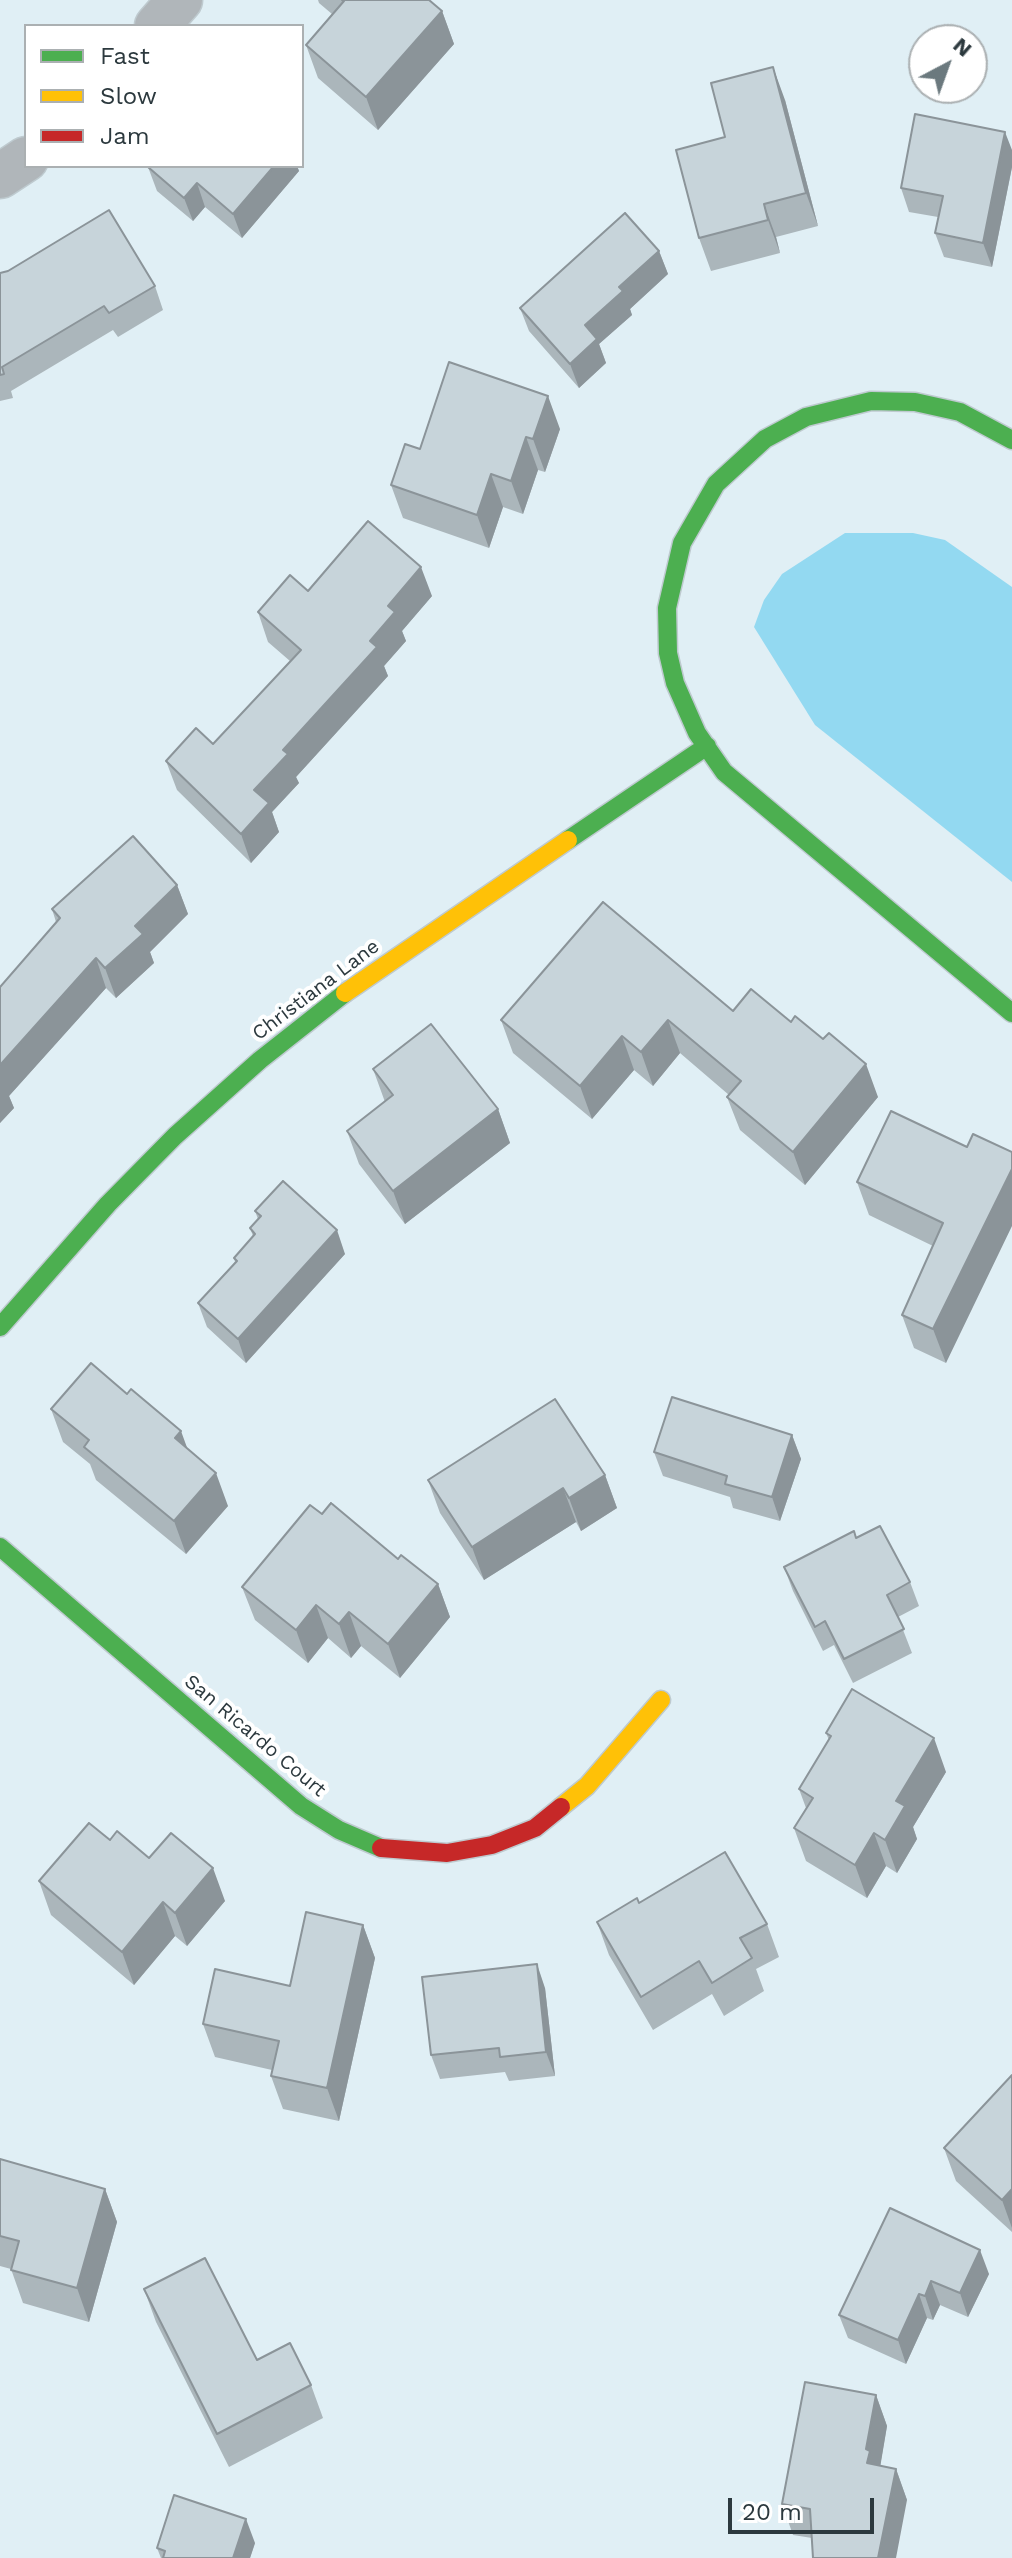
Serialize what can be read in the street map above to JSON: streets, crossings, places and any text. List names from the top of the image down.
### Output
{
  "streets": {
    "street": ["Christiana Lane", "San Ricardo Court"]
  },
  "legend": ["Fast", "Slow", "Jam"],
  "scale_bar": "20 m",
  "north": "top right"
}
